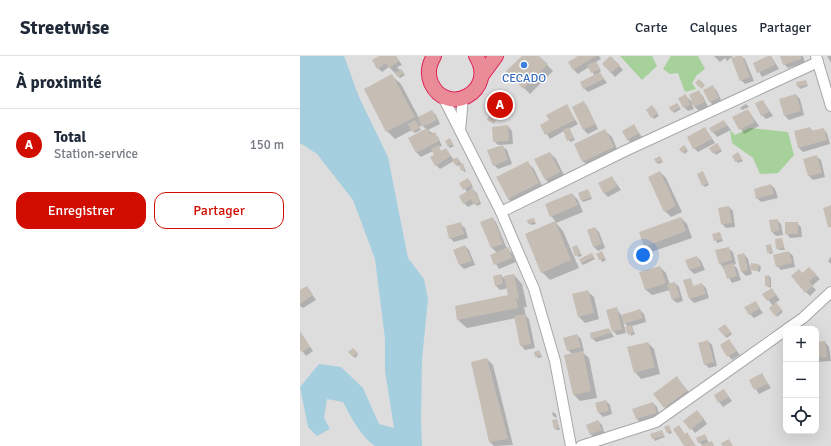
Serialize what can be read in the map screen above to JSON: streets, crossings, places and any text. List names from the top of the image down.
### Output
{
  "places": ["CECADO"],
  "page": {
    "header": "Streetwise",
    "nav": ["Carte", "Calques", "Partager"],
    "heading": "À proximité",
    "pins": "A",
    "list": [
      {
        "mark": "A",
        "name": "Total",
        "note": "Station-service",
        "value": "150 m"
      }
    ],
    "buttons": ["Enregistrer", "Partager"],
    "map_buttons": ["+", "−"]
  }
}
